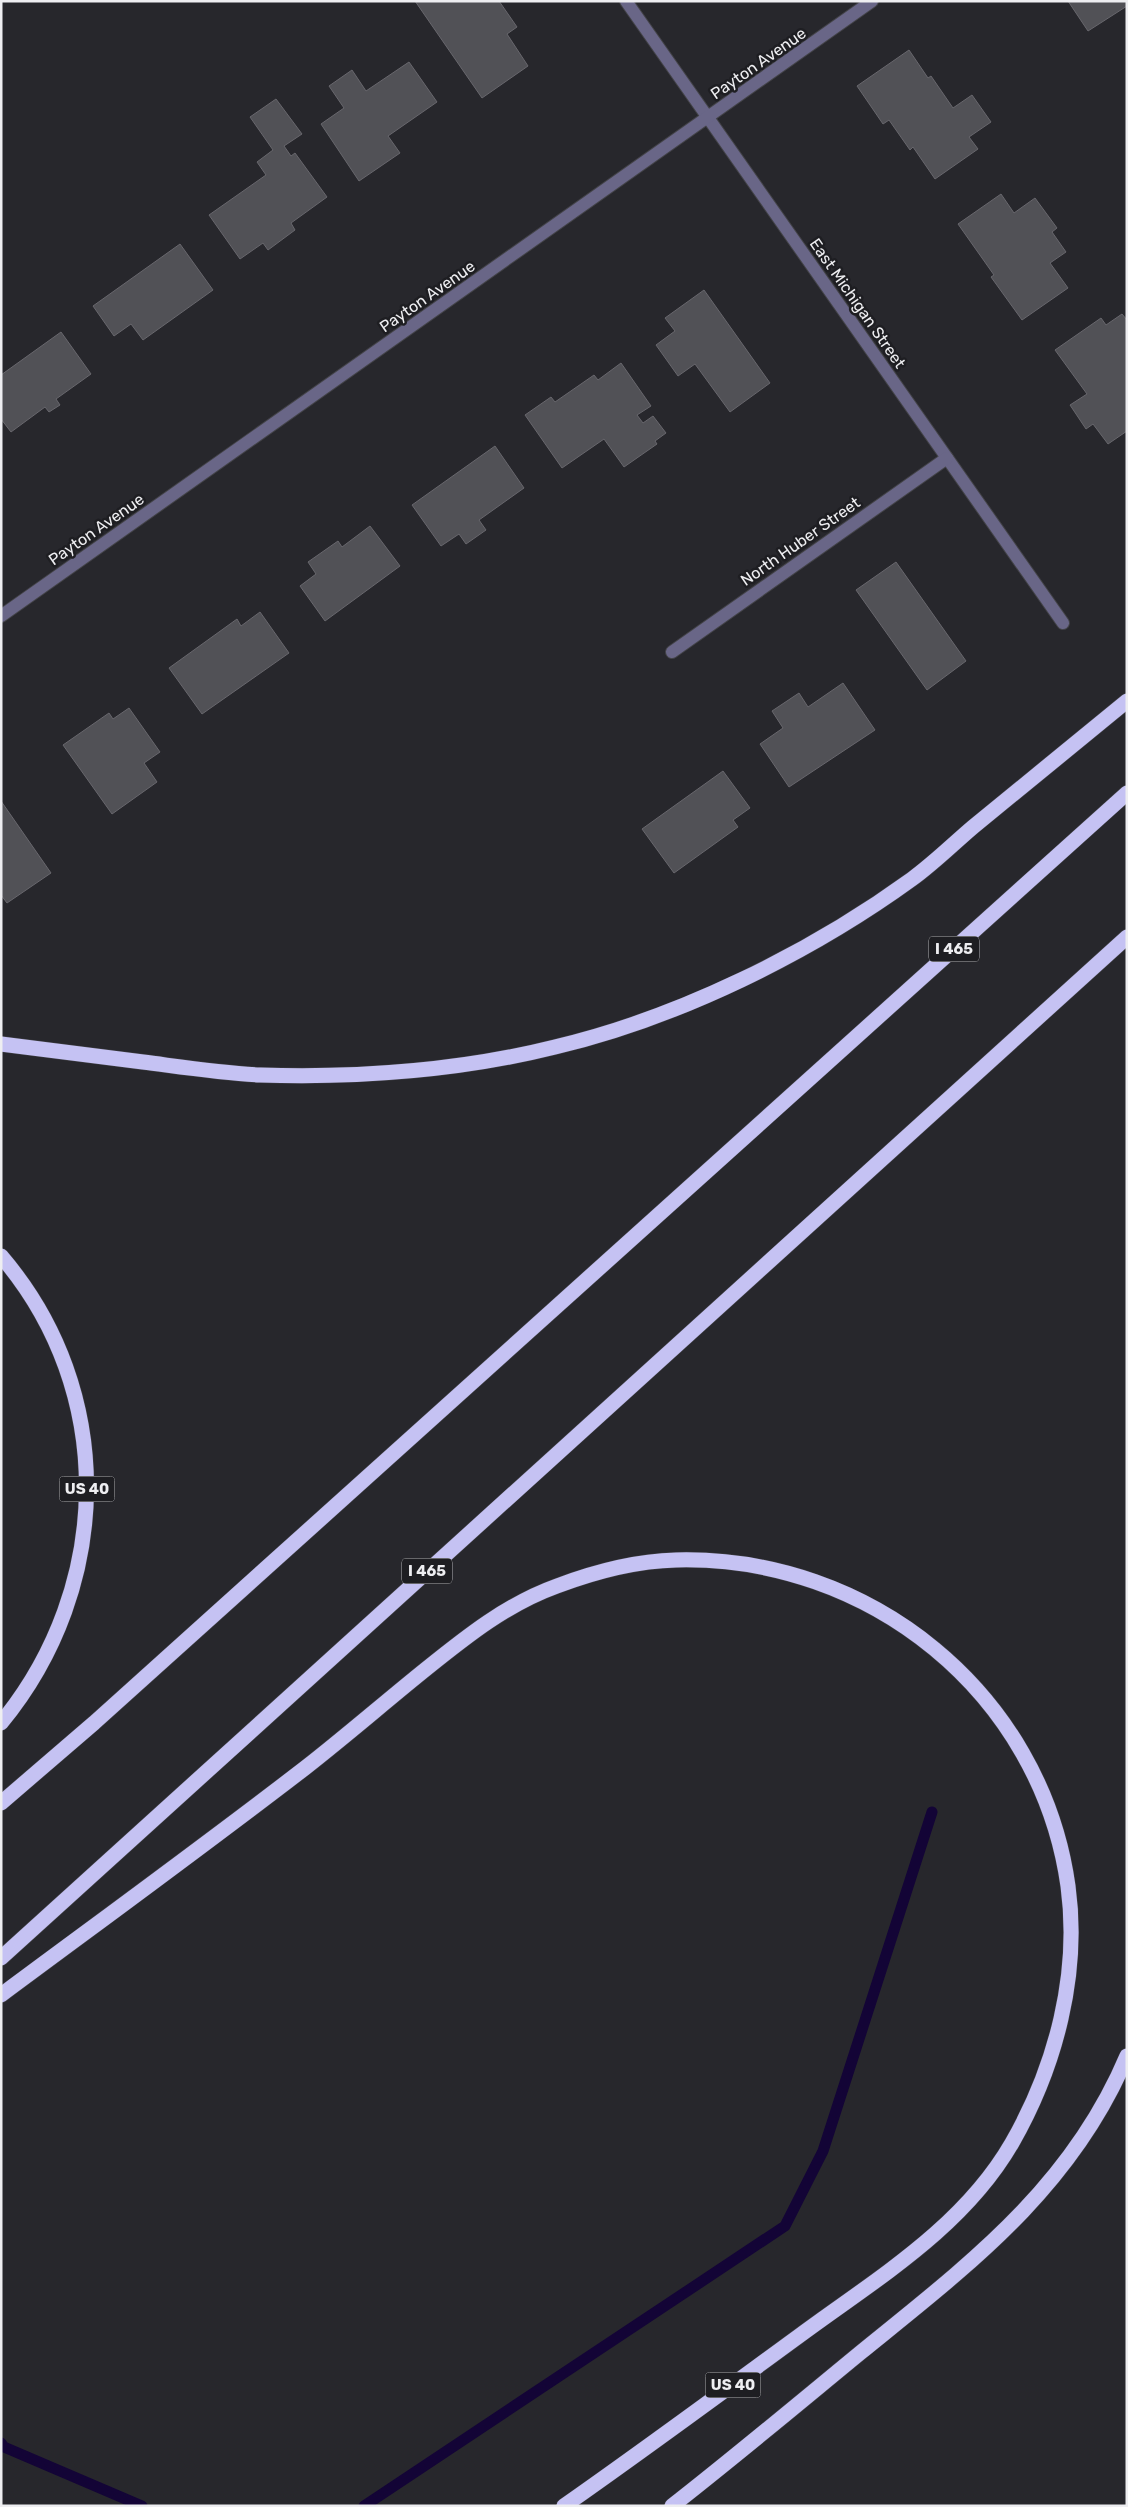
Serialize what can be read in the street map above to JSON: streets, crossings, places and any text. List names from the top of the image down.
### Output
{
  "streets": {
    "highway": ["I 465", "US 40"],
    "street": ["Payton Avenue", "East Michigan Street", "North Huber Street"]
  },
  "crossings": [
    ["Payton Avenue", "East Michigan Street"],
    ["East Michigan Street", "North Huber Street"]
  ]
}
